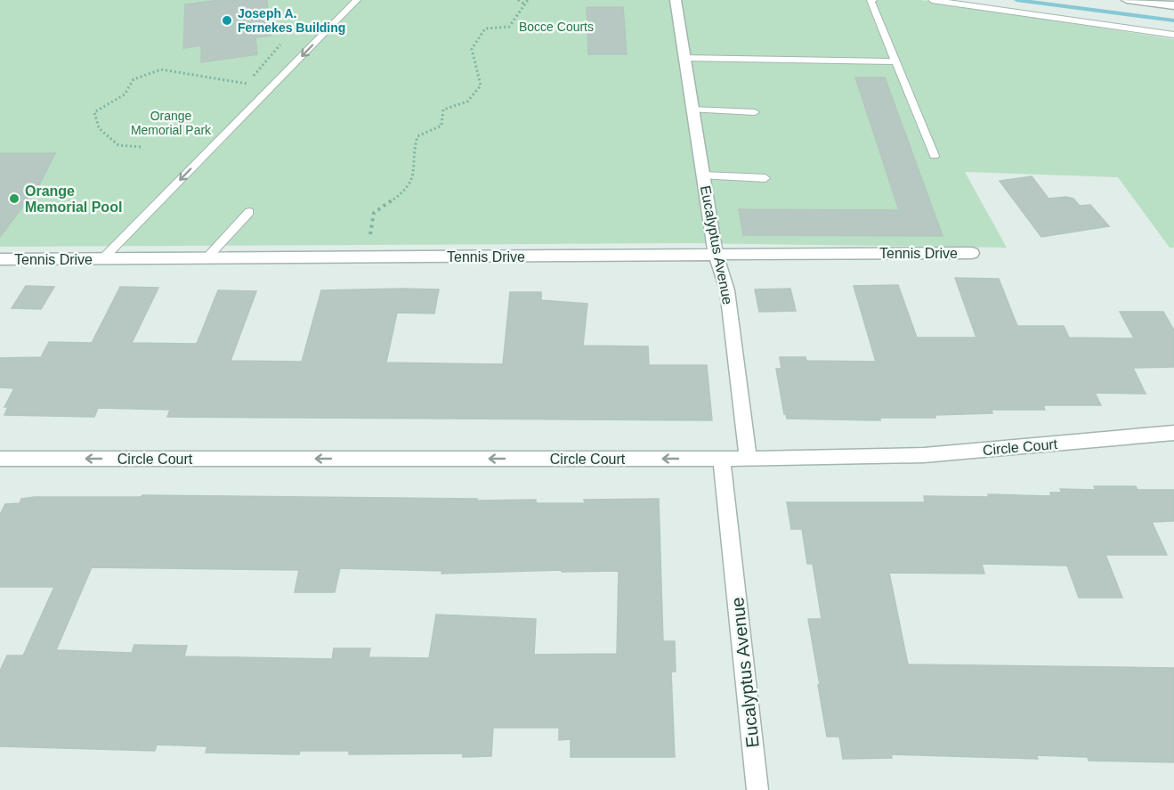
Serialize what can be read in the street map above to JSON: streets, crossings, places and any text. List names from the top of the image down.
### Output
{
  "streets": {
    "street": ["Eucalyptus Avenue", "Tennis Drive", "Circle Court"]
  },
  "crossings": [
    ["Eucalyptus Avenue", "Tennis Drive"],
    ["Eucalyptus Avenue", "Circle Court"]
  ],
  "one_way": ["Circle Court"],
  "parks": ["Bocce Courts", "Orange Memorial Park"],
  "places": ["Joseph A. Fernekes Building", "Orange Memorial Pool"]
}
